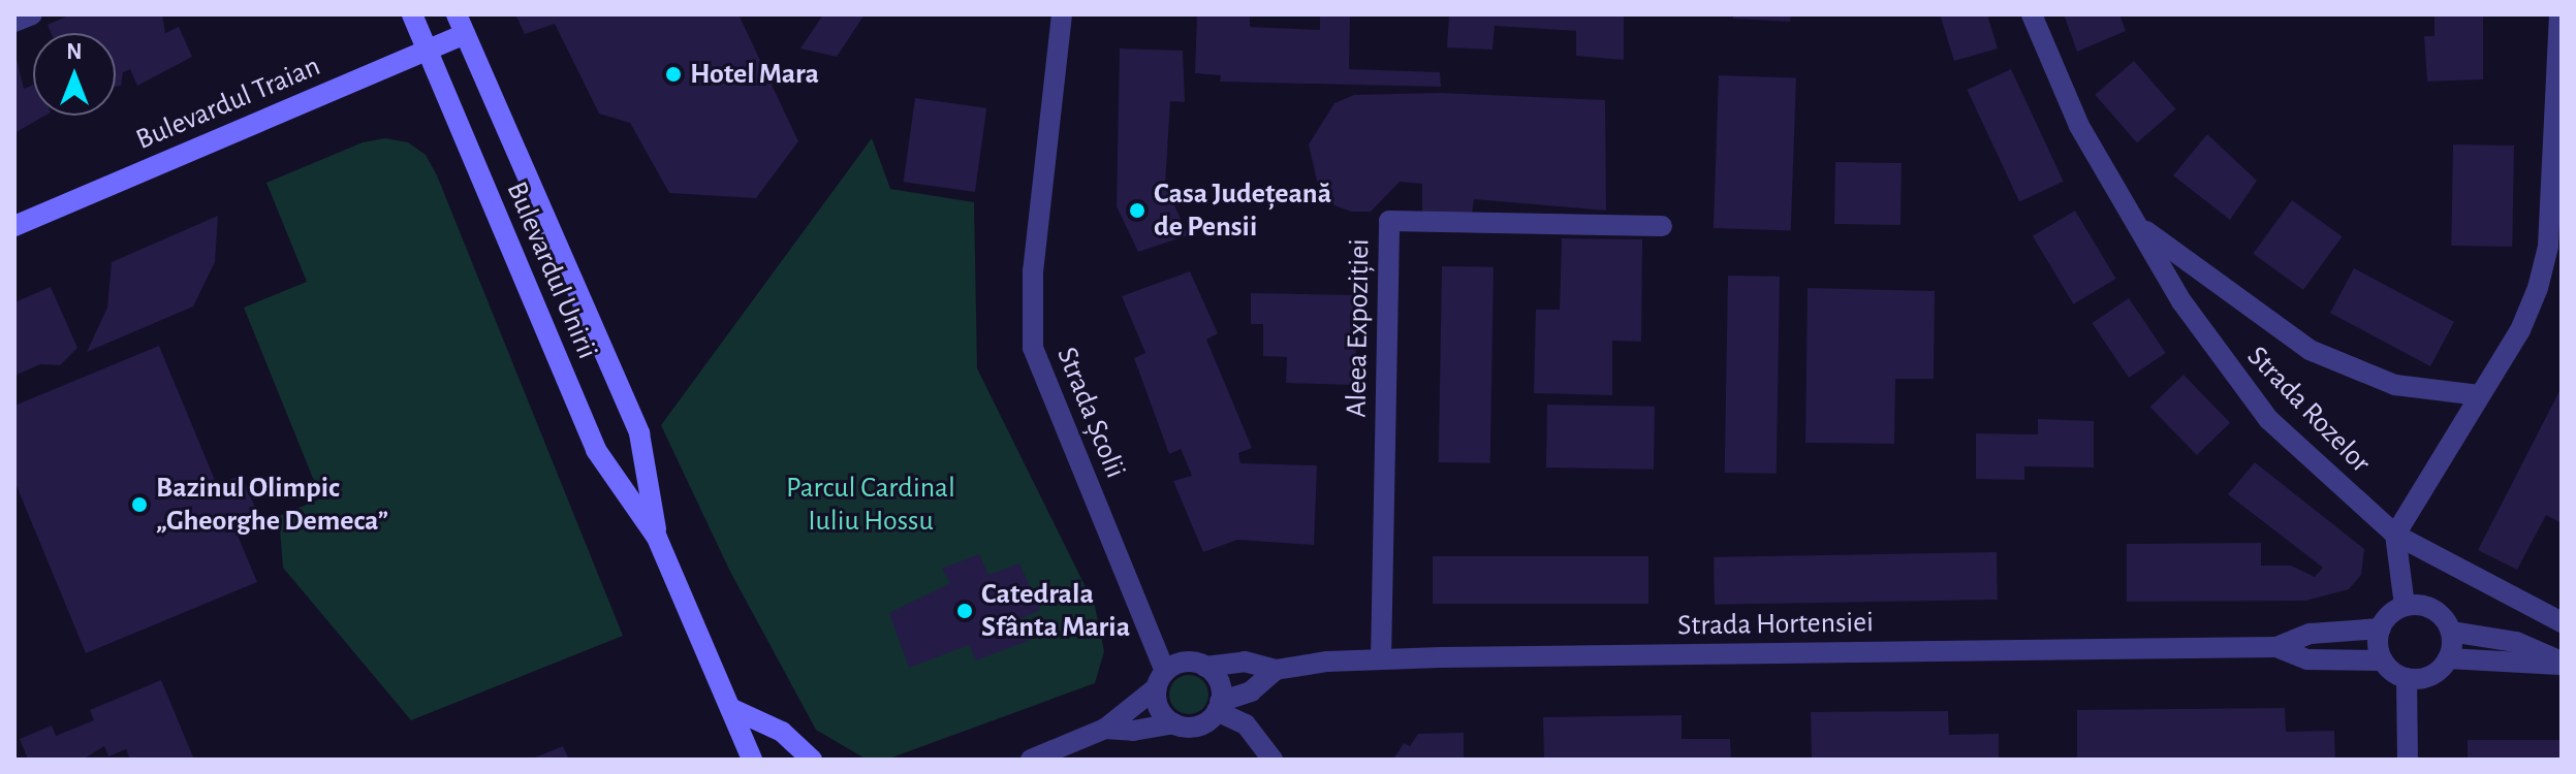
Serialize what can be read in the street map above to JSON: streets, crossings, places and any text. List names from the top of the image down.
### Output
{
  "streets": {
    "main road": ["Bulevardul Traian", "Bulevardul Unirii"],
    "street": [
      "Aleea Expoziției",
      "Strada Rozelor",
      "Strada Școlii",
      "Strada Hortensiei"
    ]
  },
  "crossings": [
    ["Bulevardul Traian", "Bulevardul Unirii"],
    ["Aleea Expoziției", "Strada Hortensiei"],
    ["Strada Școlii", "Strada Hortensiei"]
  ],
  "parks": ["Parcul Cardinal Iuliu Hossu"],
  "places": [
    "Hotel Mara",
    "Casa Județeană de Pensii",
    "Bazinul Olimpic „Gheorghe Demeca”",
    "Catedrala Sfânta Maria"
  ],
  "north": "top"
}
